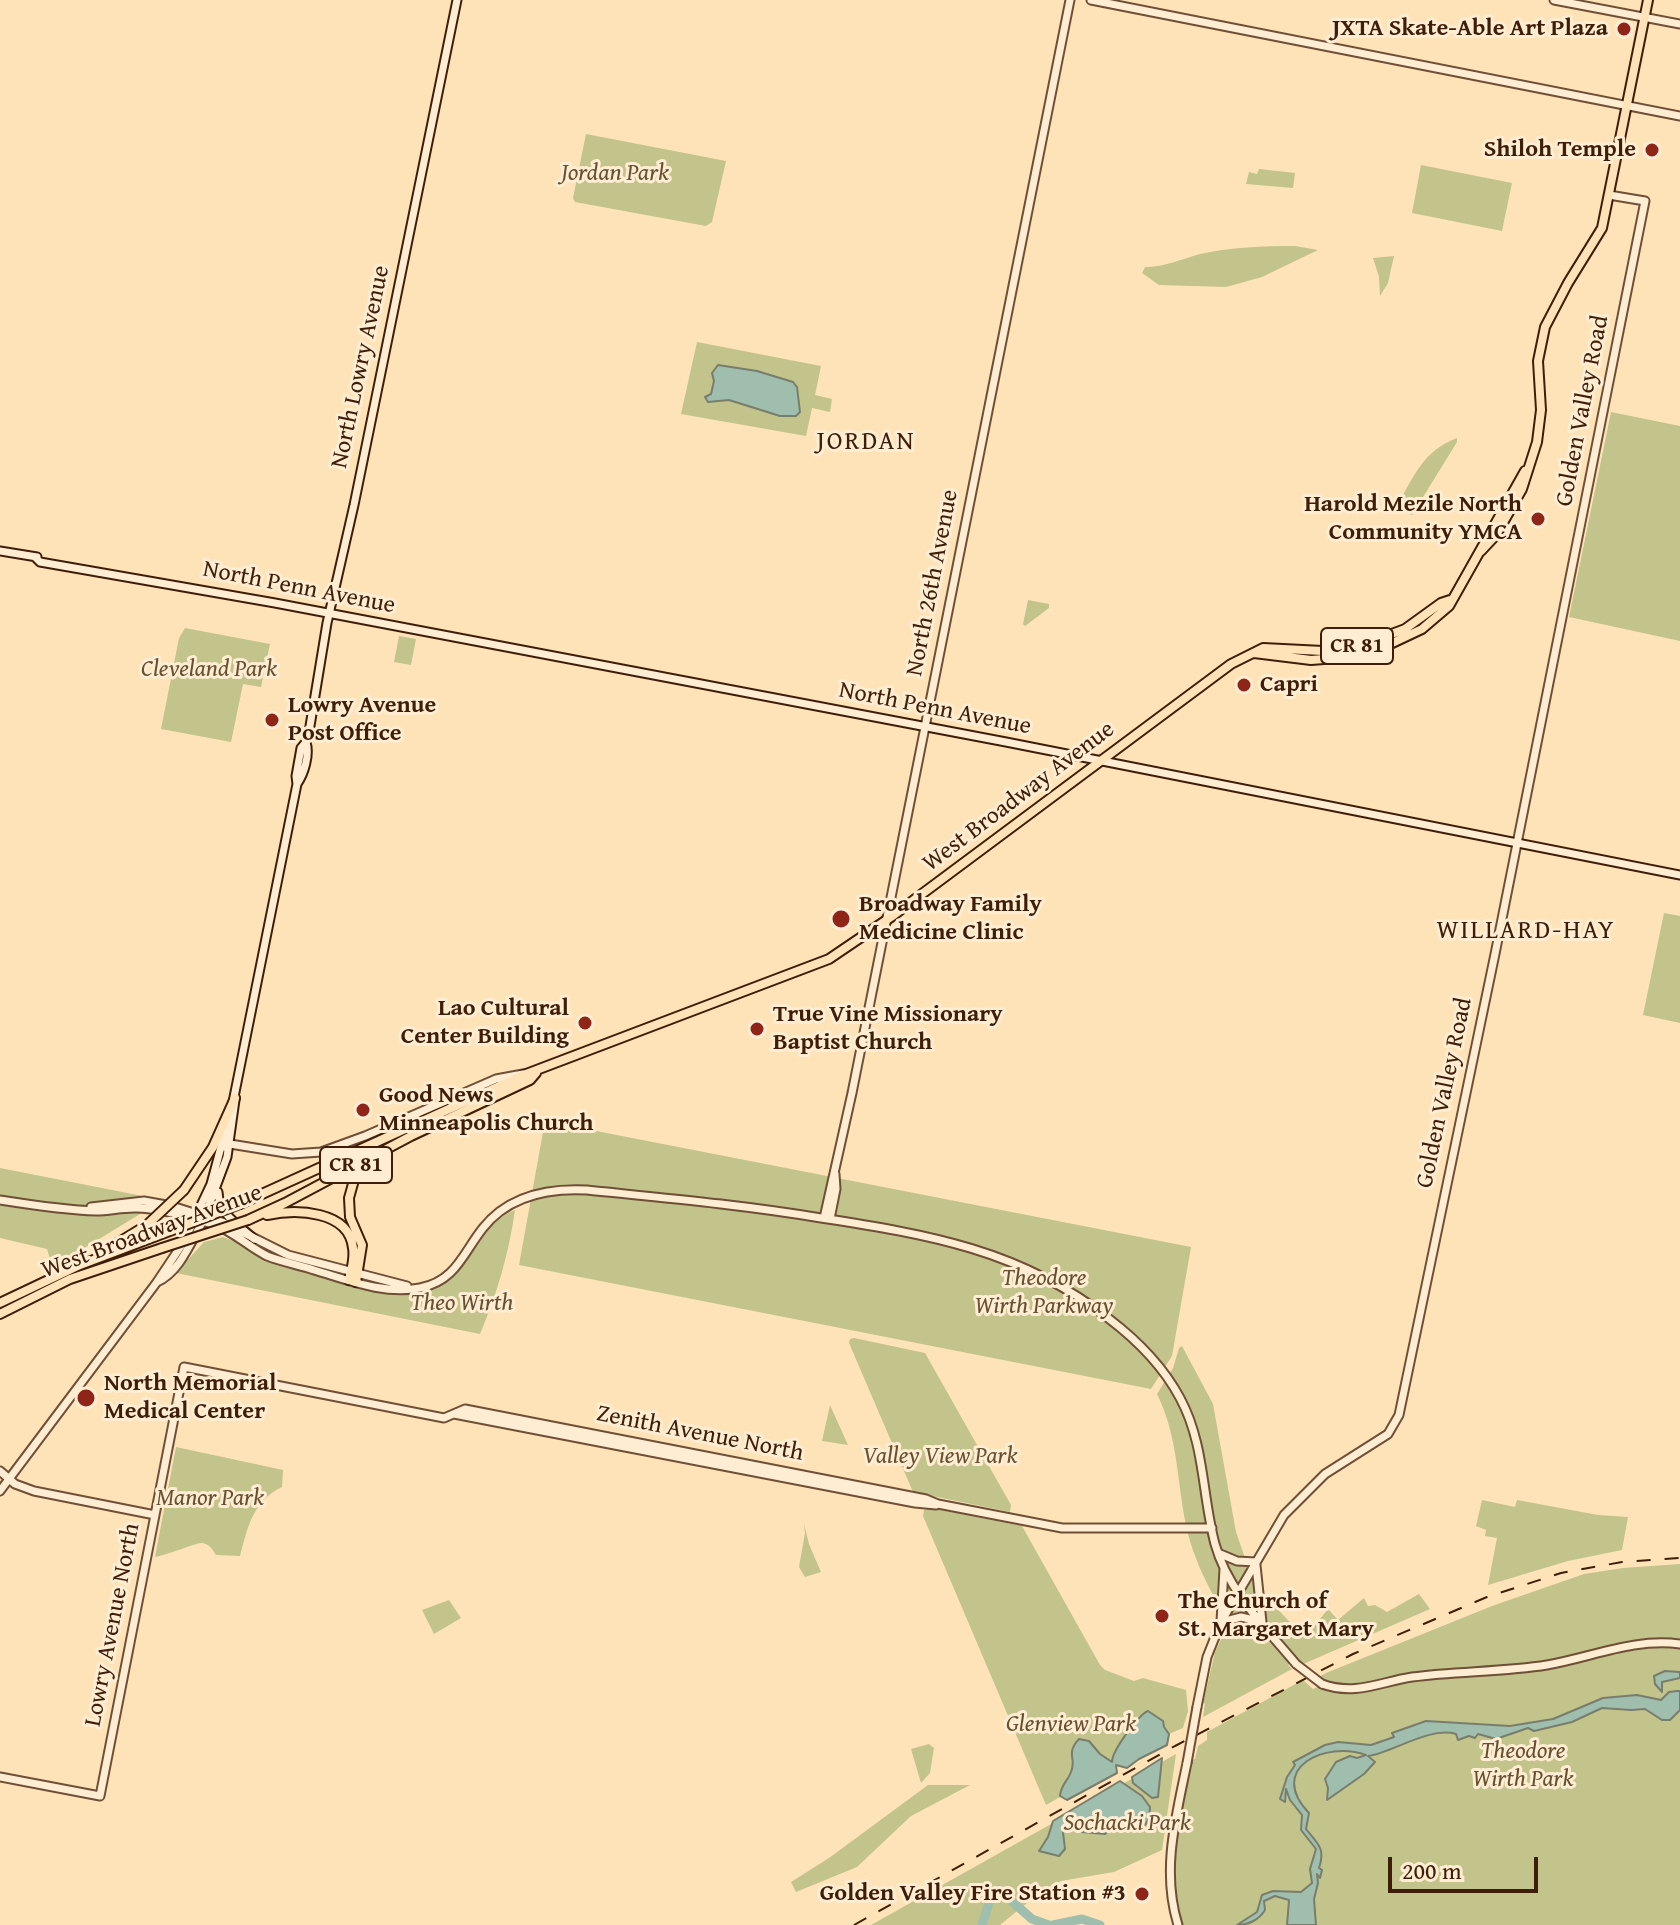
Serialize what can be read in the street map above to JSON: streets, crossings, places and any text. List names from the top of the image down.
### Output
{
  "streets": {
    "main road": ["CR 81", "West Broadway Avenue"],
    "street": [
      "North Lowry Avenue",
      "Golden Valley Road",
      "North 26th Avenue",
      "North Penn Avenue",
      "Zenith Avenue North",
      "Lowry Avenue North"
    ]
  },
  "crossings": [
    ["North Lowry Avenue", "North Penn Avenue"],
    ["North Lowry Avenue", "West Broadway Avenue"],
    ["Golden Valley Road", "North Penn Avenue"],
    ["Golden Valley Road", "West Broadway Avenue"],
    ["North 26th Avenue", "North Penn Avenue"],
    ["North 26th Avenue", "West Broadway Avenue"],
    ["North Penn Avenue", "West Broadway Avenue"],
    ["Zenith Avenue North", "Lowry Avenue North"]
  ],
  "districts": ["JORDAN", "WILLARD-HAY"],
  "parks": [
    "Jordan Park",
    "Cleveland Park",
    "Theodore Wirth Parkway",
    "Theo Wirth",
    "Valley View Park",
    "Manor Park",
    "Glenview Park",
    "Theodore Wirth Park",
    "Sochacki Park"
  ],
  "places": [
    "JXTA Skate-Able Art Plaza",
    "Shiloh Temple",
    "Harold Mezile North Community YMCA",
    "Capri",
    "Lowry Avenue Post Office",
    "Broadway Family Medicine Clinic",
    "Lao Cultural Center Building",
    "True Vine Missionary Baptist Church",
    "Good News Minneapolis Church",
    "North Memorial Medical Center",
    "The Church of St. Margaret Mary",
    "Golden Valley Fire Station #3"
  ],
  "scale_bar": "200 m"
}
